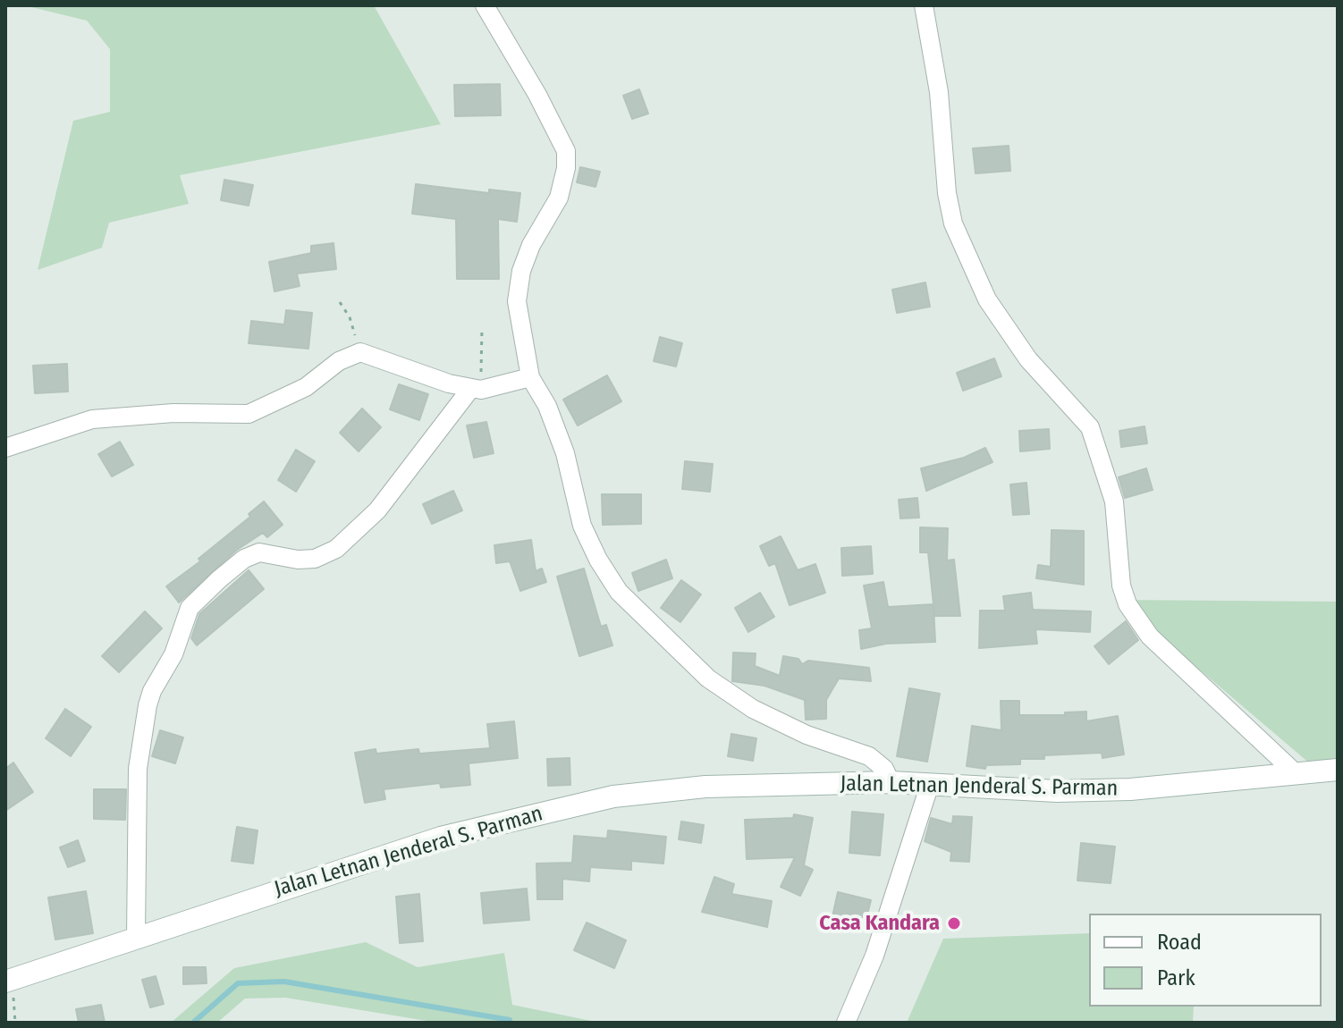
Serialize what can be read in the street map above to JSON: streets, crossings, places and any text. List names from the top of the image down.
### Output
{
  "streets": {
    "street": ["Jalan Letnan Jenderal S. Parman"]
  },
  "places": ["Casa Kandara"],
  "legend": ["Road", "Park"]
}
